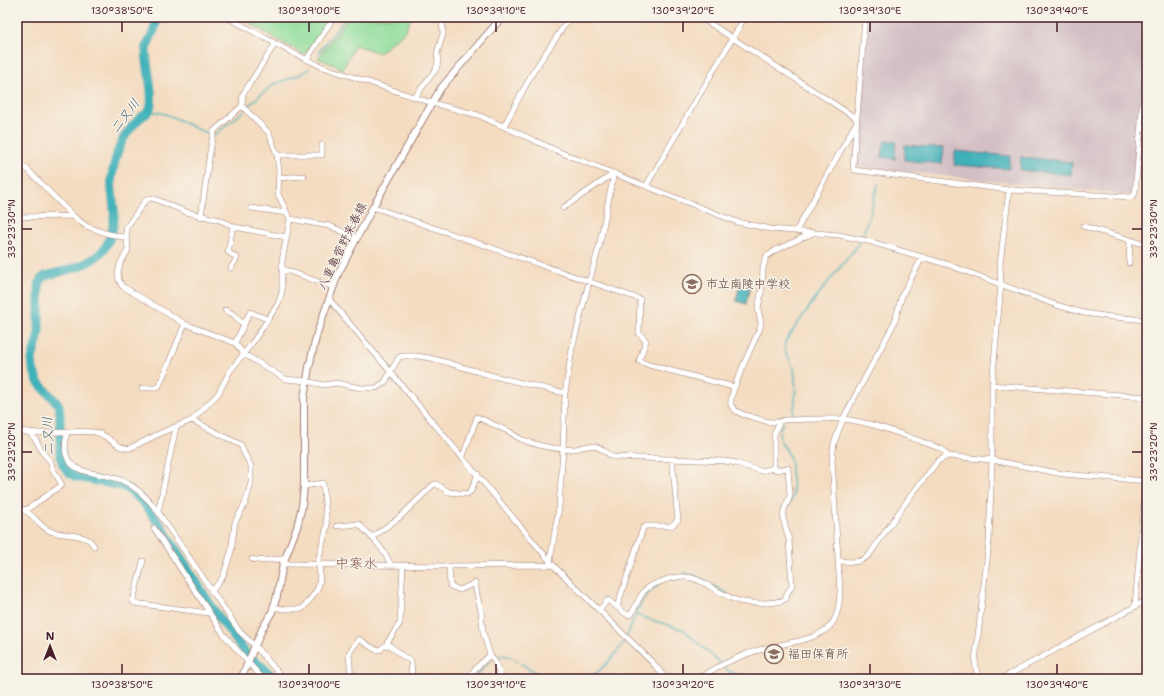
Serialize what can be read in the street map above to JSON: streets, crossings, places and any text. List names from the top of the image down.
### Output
{
  "streets": {
    "main road": ["八重亀菅野来春線"]
  },
  "districts": ["中寒水"],
  "water": ["二又川"],
  "places": {
    "school or university": ["市立南陵中学校", "福田保育所"]
  },
  "north": "top",
  "coordinates": [
    "130°38'50\"E",
    "130°39'00\"E",
    "130°39'10\"E",
    "130°39'20\"E",
    "130°39'30\"E",
    "130°39'40\"E",
    "33°23'30\"N",
    "33°23'20\"N"
  ]
}
